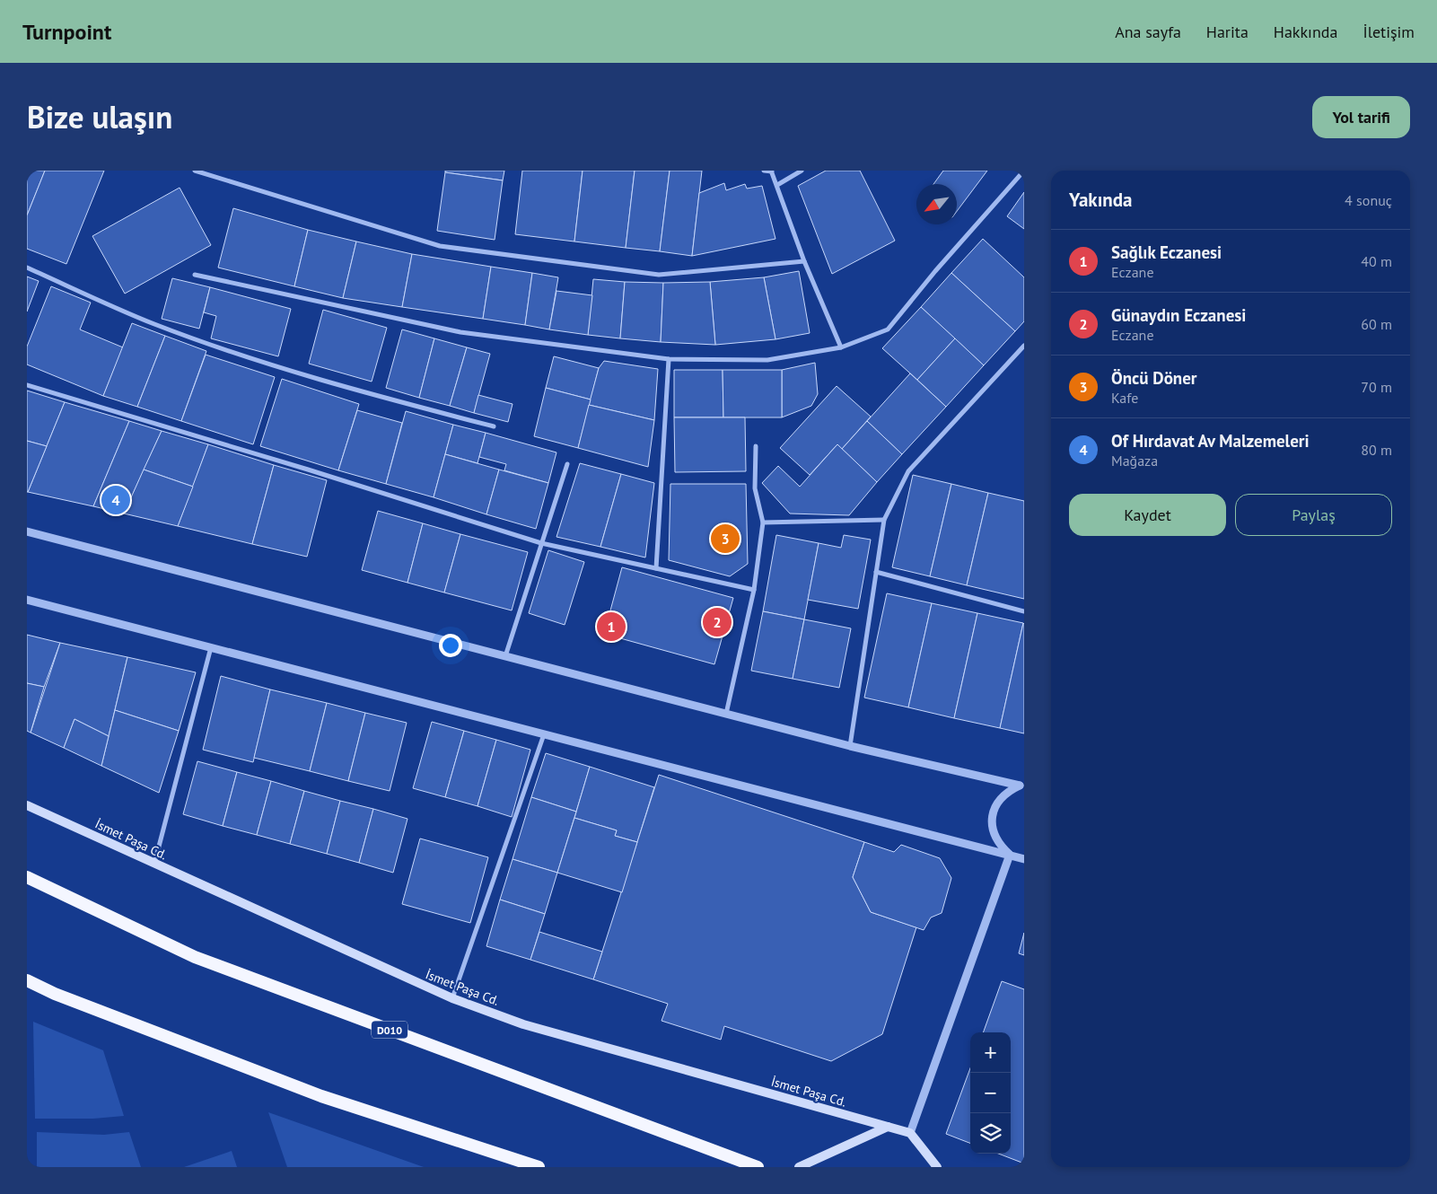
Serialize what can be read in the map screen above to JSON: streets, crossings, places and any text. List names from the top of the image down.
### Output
{
  "streets": {
    "highway": ["D010"],
    "main road": ["İsmet Paşa Cd."]
  },
  "north": "bottom left",
  "page": {
    "header": "Turnpoint",
    "nav": [
      "Ana sayfa",
      "Harita",
      "Hakkında",
      "İletişim"
    ],
    "title": "Bize ulaşın",
    "buttons": [
      "Yol tarifi",
      ["Kaydet", "Paylaş"]
    ],
    "heading": ["Yakında", "4 sonuç"],
    "list": [
      {
        "mark": "1",
        "name": "Sağlık Eczanesi",
        "note": "Eczane",
        "value": "40 m"
      },
      {
        "mark": "2",
        "name": "Günaydın Eczanesi",
        "note": "Eczane",
        "value": "60 m"
      },
      {
        "mark": "3",
        "name": "Öncü Döner",
        "note": "Kafe",
        "value": "70 m"
      },
      {
        "mark": "4",
        "name": "Of Hırdavat Av Malzemeleri",
        "note": "Mağaza",
        "value": "80 m"
      }
    ],
    "pins": [
      "4",
      "3",
      "2",
      "1"
    ],
    "map_buttons": ["+", "−"]
  }
}
